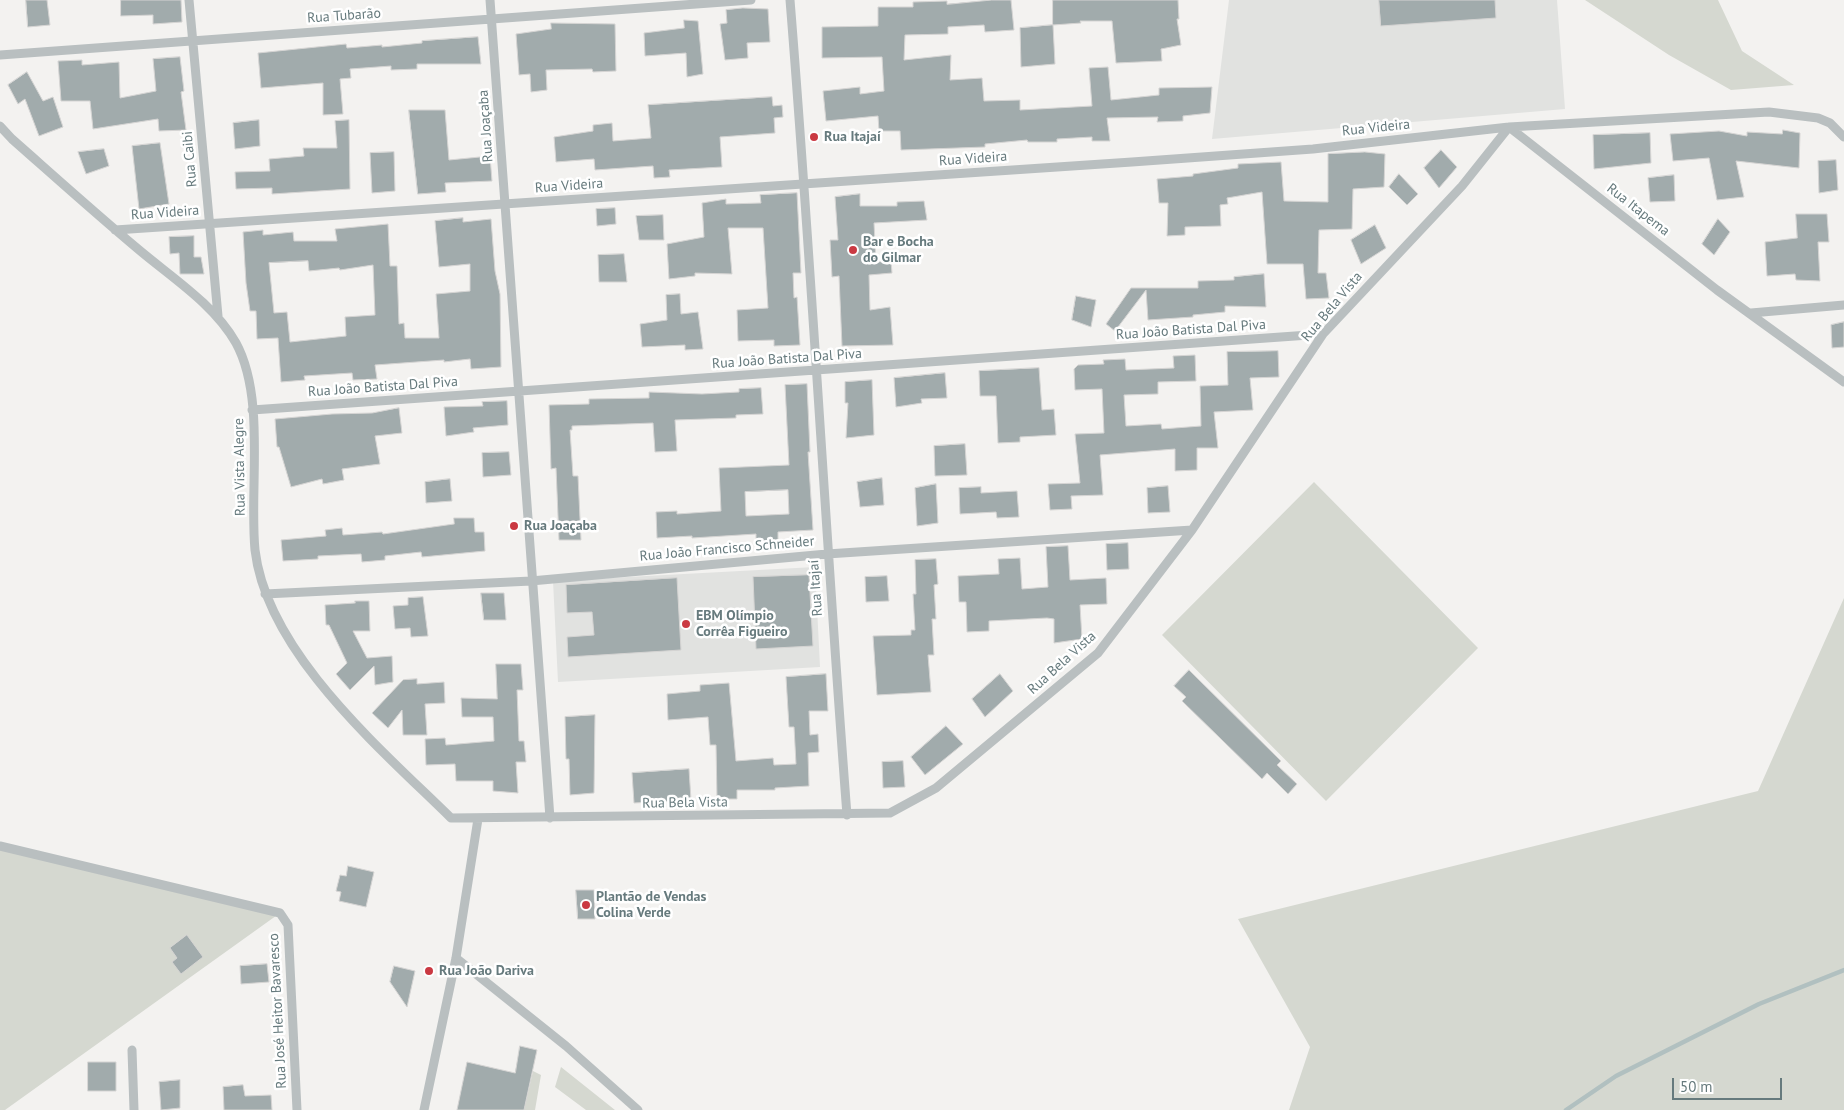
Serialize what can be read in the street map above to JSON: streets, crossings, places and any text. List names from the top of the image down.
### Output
{
  "streets": {
    "street": [
      "Rua Tubarão",
      "Rua Joaçaba",
      "Rua Videira",
      "Rua Caibi",
      "Rua Itapema",
      "Rua Bela Vista",
      "Rua João Batista Dal Piva",
      "Rua Vista Alegre",
      "Rua João Francisco Schneider",
      "Rua Itajaí",
      "Rua José Heitor Bavaresco"
    ]
  },
  "crossings": [
    ["Rua Tubarão", "Rua Joaçaba"],
    ["Rua Tubarão", "Rua Caibi"],
    ["Rua Joaçaba", "Rua Videira"],
    ["Rua Joaçaba", "Rua Bela Vista"],
    ["Rua Joaçaba", "Rua João Batista Dal Piva"],
    ["Rua Joaçaba", "Rua João Francisco Schneider"],
    ["Rua Videira", "Rua Caibi"],
    ["Rua Videira", "Rua Itapema"],
    ["Rua Videira", "Rua Bela Vista"],
    ["Rua Videira", "Rua Vista Alegre"],
    ["Rua Videira", "Rua Itajaí"],
    ["Rua Caibi", "Rua Vista Alegre"],
    ["Rua Itapema", "Rua Bela Vista"],
    ["Rua Bela Vista", "Rua João Batista Dal Piva"],
    ["Rua Bela Vista", "Rua Vista Alegre"],
    ["Rua Bela Vista", "Rua João Francisco Schneider"],
    ["Rua Bela Vista", "Rua Itajaí"],
    ["Rua João Batista Dal Piva", "Rua Vista Alegre"],
    ["Rua João Batista Dal Piva", "Rua Itajaí"],
    ["Rua Vista Alegre", "Rua João Francisco Schneider"],
    ["Rua João Francisco Schneider", "Rua Itajaí"]
  ],
  "places": [
    "Rua Itajaí",
    "Bar e Bocha do Gilmar",
    "Rua Joaçaba",
    "EBM Olímpio Corrêa Figueiro",
    "Plantão de Vendas Colina Verde",
    "Rua João Dariva"
  ],
  "scale_bar": "50 m"
}
